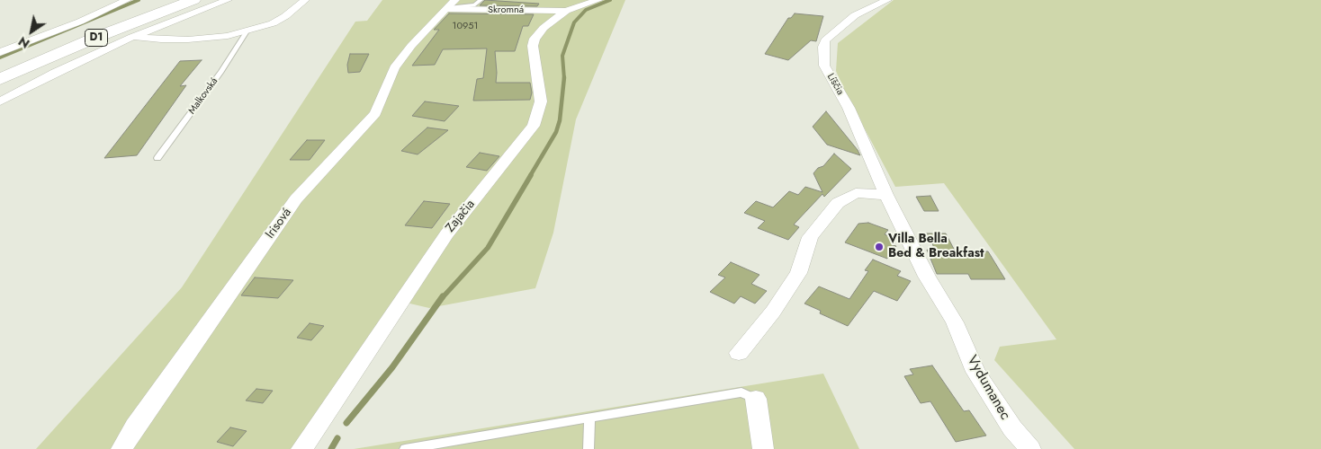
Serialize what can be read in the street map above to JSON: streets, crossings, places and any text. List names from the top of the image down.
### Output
{
  "streets": {
    "highway": ["D1"],
    "street": [
      "Skromná",
      "Líščia",
      "Zajačia",
      "Irisová",
      "Vydumanec"
    ],
    "lane": ["Malkovská"]
  },
  "crossings": [
    ["Skromná", "Zajačia"],
    ["Skromná", "Irisová"],
    ["Líščia", "Vydumanec"]
  ],
  "places": ["Villa Bella Bed & Breakfast"],
  "house_numbers": ["10951"],
  "north": "bottom left"
}
